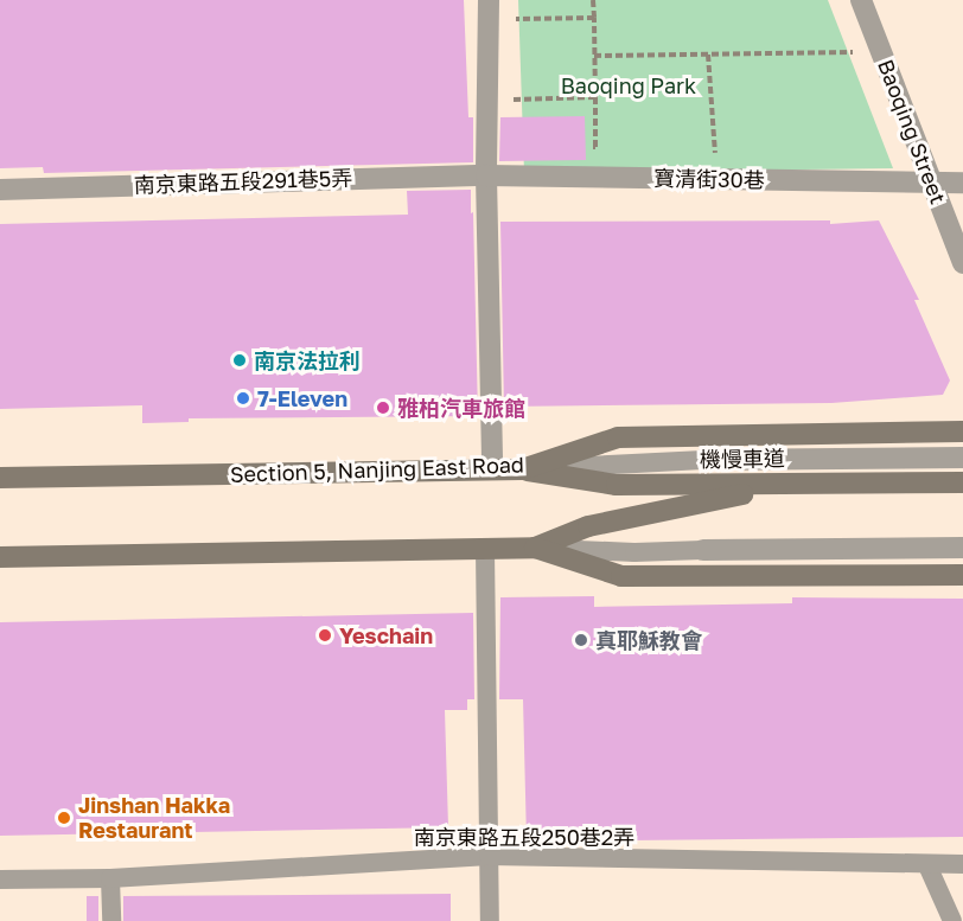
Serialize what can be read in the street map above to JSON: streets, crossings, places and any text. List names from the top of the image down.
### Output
{
  "streets": {
    "main road": ["Section 5, Nanjing East Road"],
    "street": [
      "Baoqing Street",
      "寶清街30巷",
      "南京東路五段291巷5弄",
      "機慢車道"
    ],
    "lane": ["南京東路五段250巷2弄"]
  },
  "crossings": [
    ["Baoqing Street", "寶清街30巷"],
    ["寶清街30巷", "南京東路五段291巷5弄"],
    ["機慢車道", "Section 5, Nanjing East Road"]
  ],
  "parks": ["Baoqing Park"],
  "places": [
    "南京法拉利",
    "7-Eleven",
    "雅柏汽車旅館",
    "Yeschain",
    "真耶穌教會",
    "Jinshan Hakka Restaurant"
  ]
}
